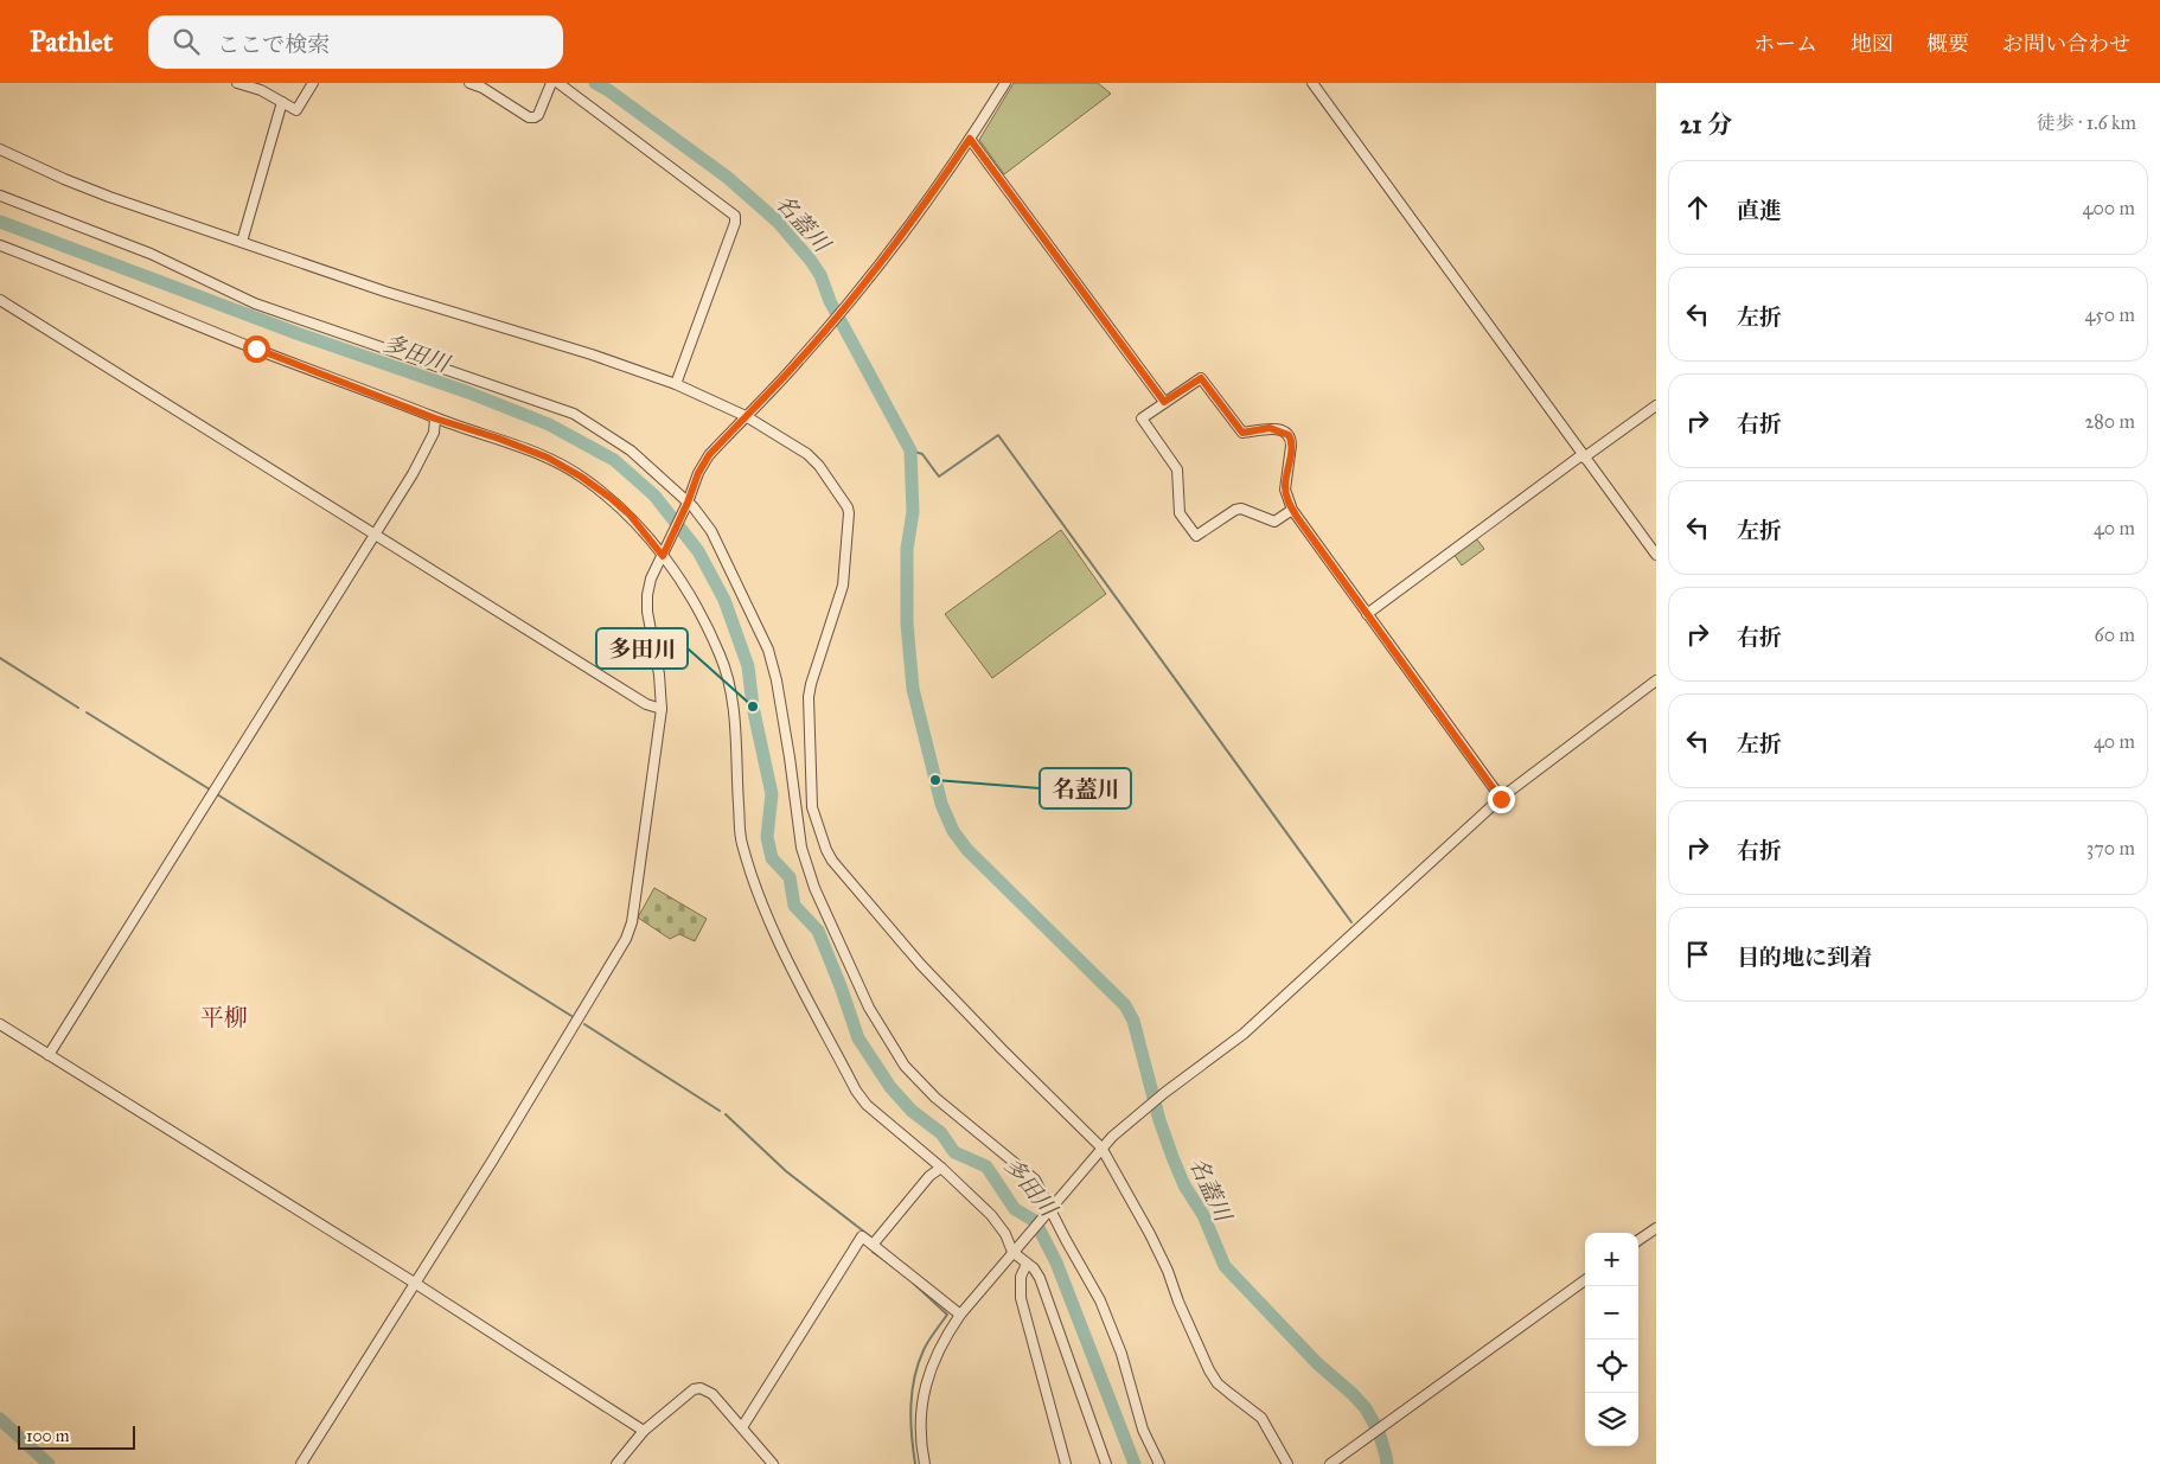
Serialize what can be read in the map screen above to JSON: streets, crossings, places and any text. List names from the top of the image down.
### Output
{
  "districts": ["平柳"],
  "water": ["名蓋川", "多田川"],
  "places": ["多田川", "名蓋川"],
  "scale_bar": "100 m",
  "page": {
    "header": "Pathlet",
    "search": "ここで検索",
    "nav": [
      "ホーム",
      "地図",
      "概要",
      "お問い合わせ"
    ],
    "heading": ["21 分", "徒歩 · 1.6 km"],
    "list": [
      ["直進", "400 m"],
      ["左折", "450 m"],
      ["右折", "280 m"],
      ["左折", "40 m"],
      ["右折", "60 m"],
      ["左折", "40 m"],
      ["右折", "370 m"],
      "目的地に到着"
    ],
    "map_buttons": ["+", "−"],
    "scale": "100 m"
  }
}
